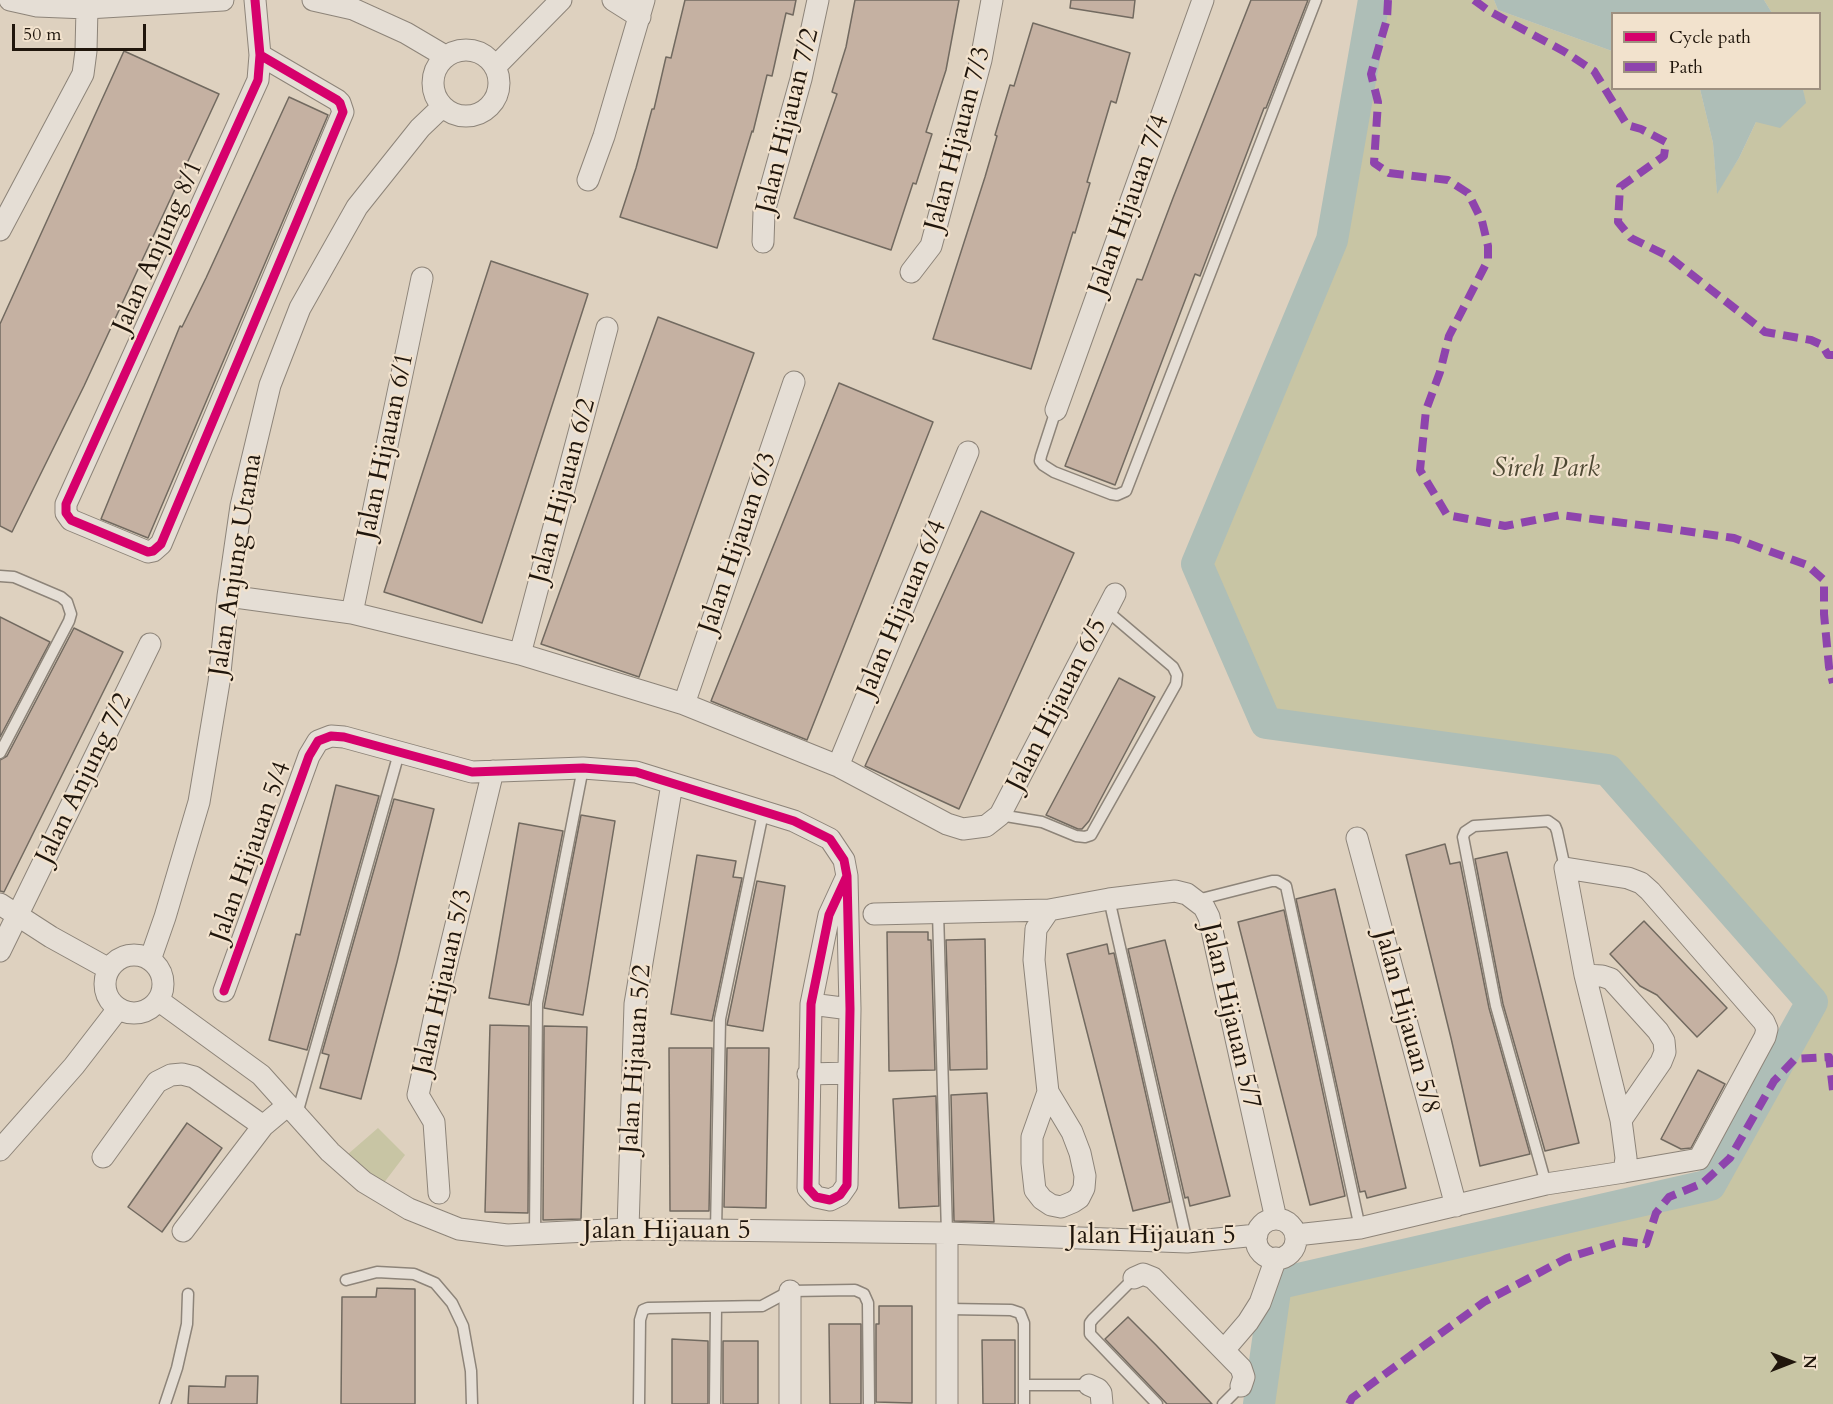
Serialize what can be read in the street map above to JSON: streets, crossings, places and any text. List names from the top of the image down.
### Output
{
  "streets": {
    "street": [
      "Jalan Hijauan 7/2",
      "Jalan Hijauan 7/3",
      "Jalan Hijauan 7/4",
      "Jalan Anjung 8/1",
      "Jalan Hijauan 6/1",
      "Jalan Hijauan 6/2",
      "Jalan Hijauan 6/3",
      "Jalan Anjung Utama",
      "Jalan Hijauan 6/4",
      "Jalan Hijauan 6/5",
      "Jalan Anjung 7/2",
      "Jalan Hijauan 5/4",
      "Jalan Hijauan 5/3",
      "Jalan Hijauan 5/7",
      "Jalan Hijauan 5/8",
      "Jalan Hijauan 5/2",
      "Jalan Hijauan 5"
    ]
  },
  "crossings": [
    ["Jalan Anjung Utama", "Jalan Hijauan 5"],
    ["Jalan Hijauan 5/7", "Jalan Hijauan 5"],
    ["Jalan Hijauan 5/2", "Jalan Hijauan 5"]
  ],
  "parks": ["Sireh Park"],
  "legend": ["Cycle path", "Path"],
  "scale_bar": "50 m",
  "north": "right"
}
